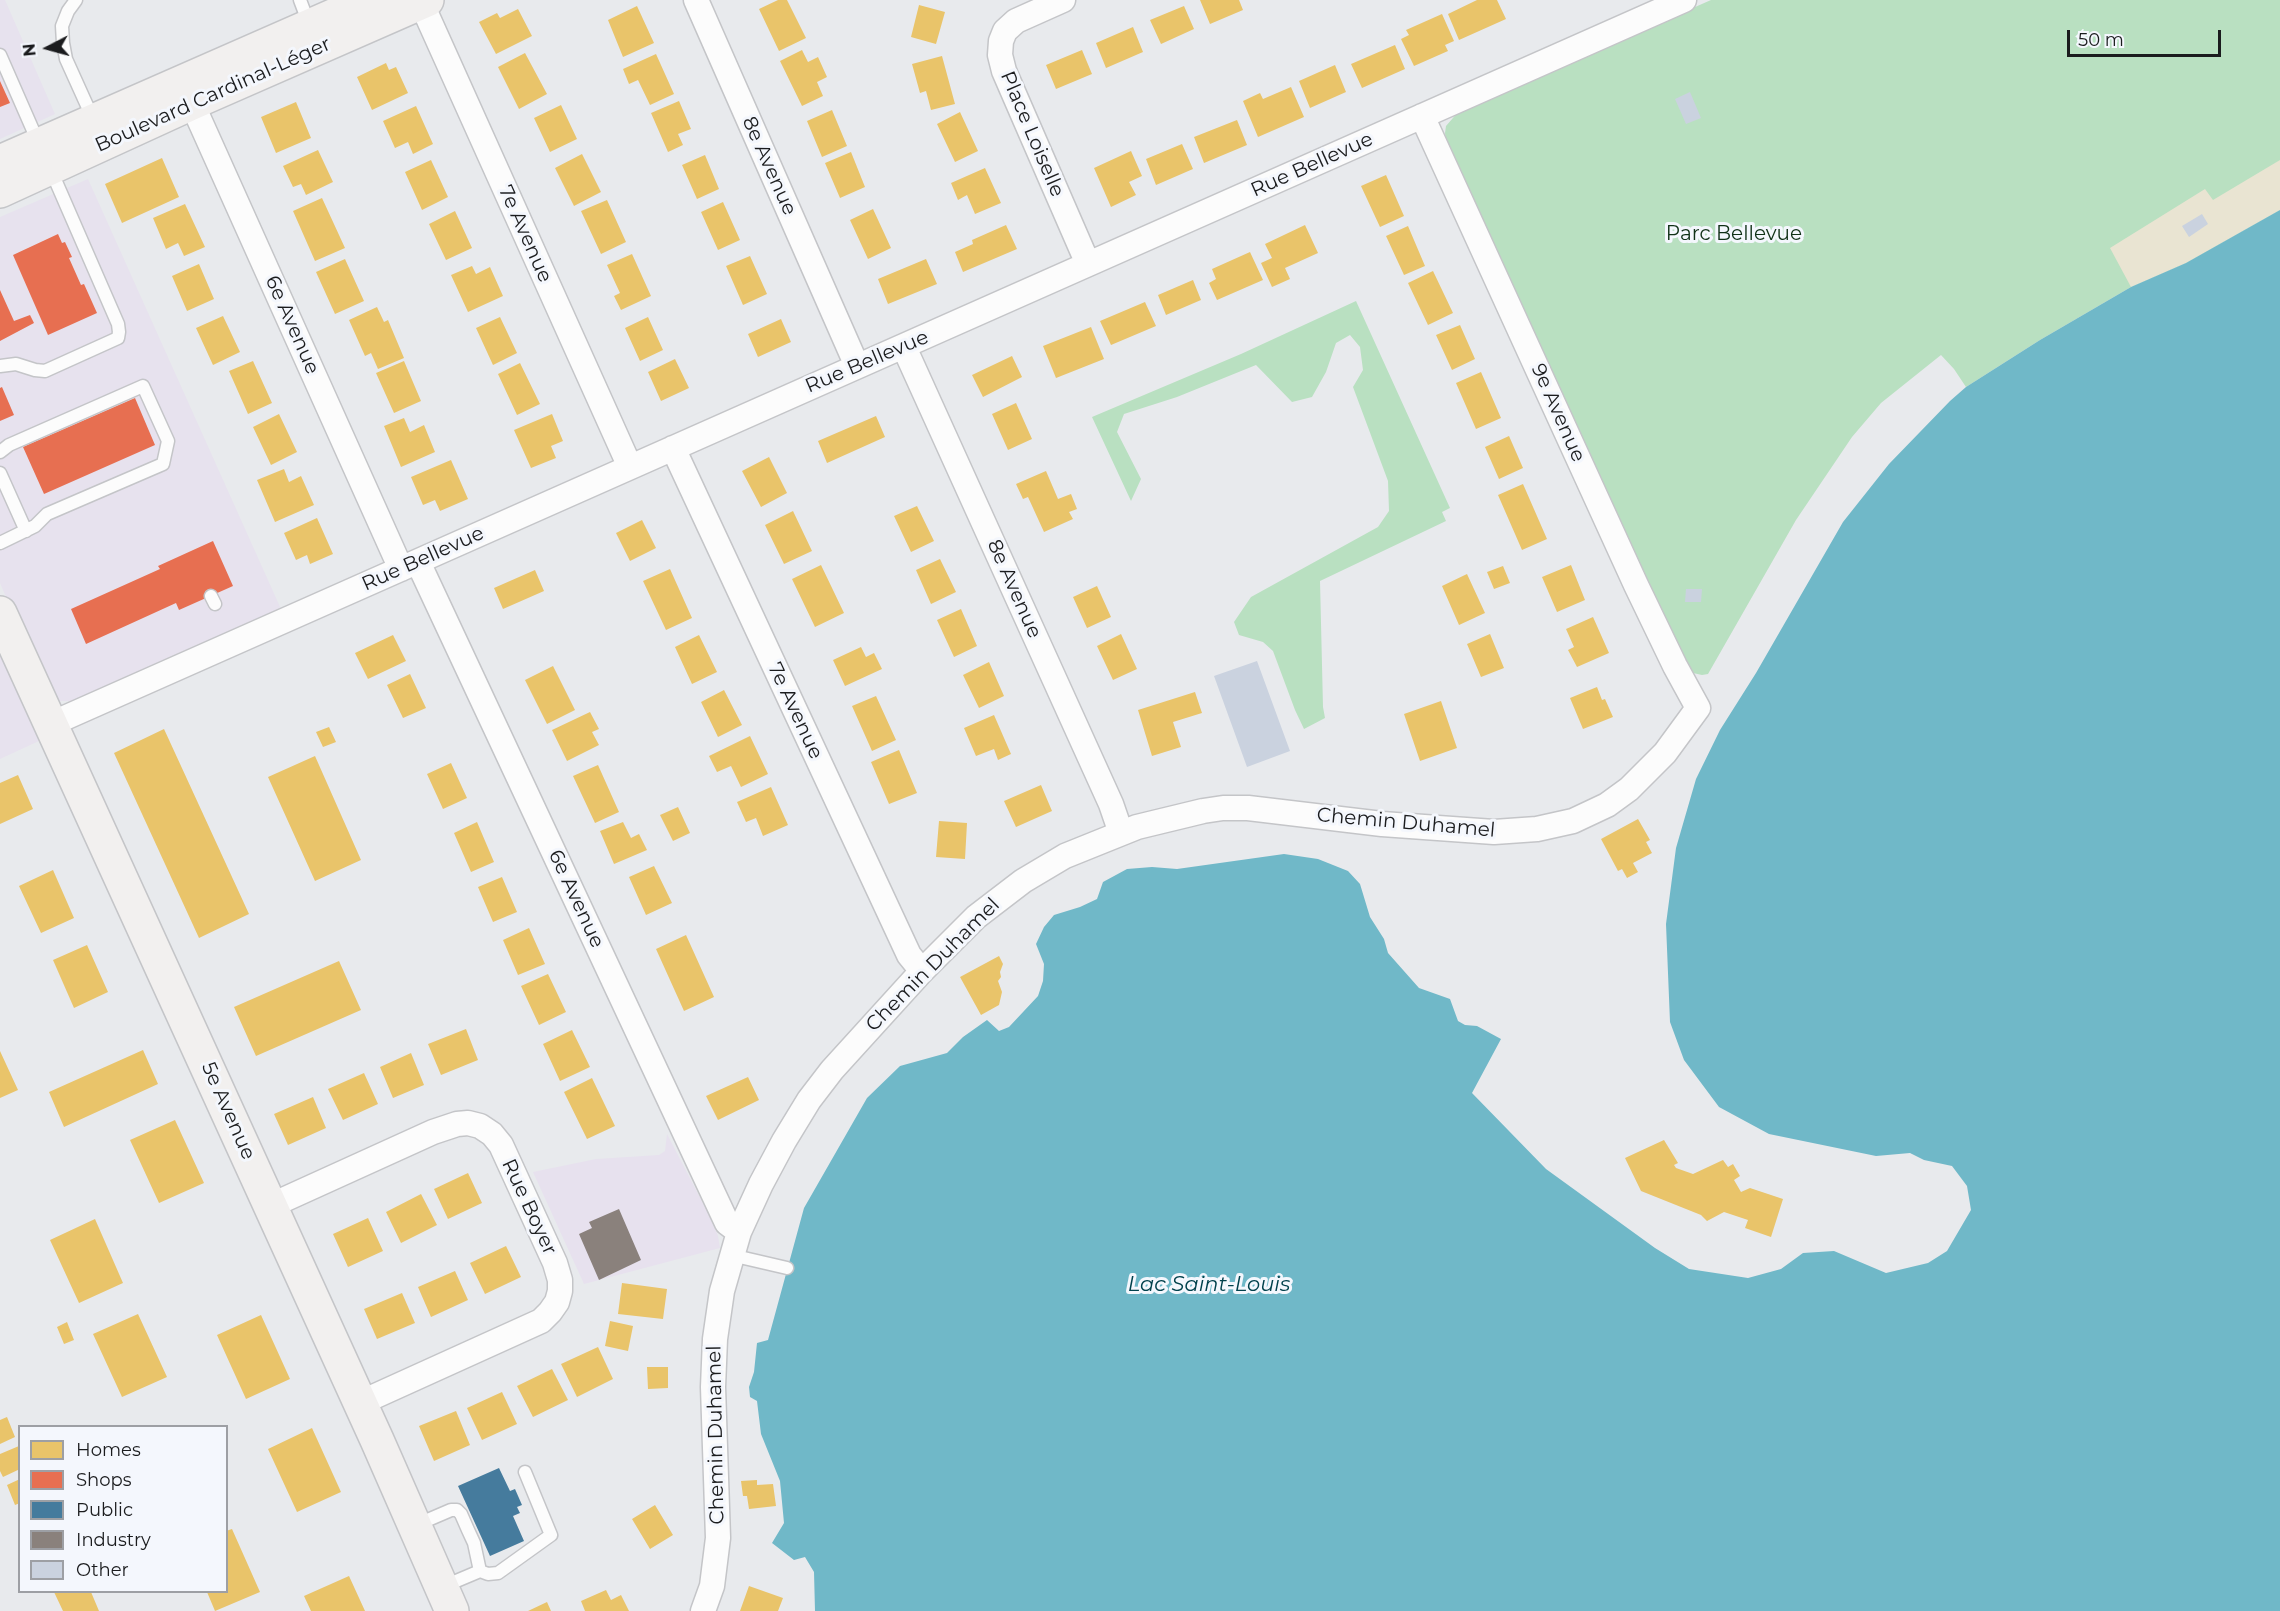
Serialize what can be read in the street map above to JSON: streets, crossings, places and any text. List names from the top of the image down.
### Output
{
  "streets": {
    "street": [
      "Boulevard Cardinal-Léger",
      "Place Loiselle",
      "Rue Bellevue",
      "8e Avenue",
      "7e Avenue",
      "6e Avenue",
      "9e Avenue",
      "Chemin Duhamel",
      "5e Avenue",
      "Rue Boyer"
    ]
  },
  "crossings": [
    ["Boulevard Cardinal-Léger", "7e Avenue"],
    ["Boulevard Cardinal-Léger", "6e Avenue"],
    ["Place Loiselle", "Rue Bellevue"],
    ["Rue Bellevue", "8e Avenue"],
    ["Rue Bellevue", "7e Avenue"],
    ["Rue Bellevue", "6e Avenue"],
    ["Rue Bellevue", "9e Avenue"],
    ["Rue Bellevue", "5e Avenue"],
    ["8e Avenue", "Chemin Duhamel"],
    ["7e Avenue", "Chemin Duhamel"],
    ["6e Avenue", "Chemin Duhamel"],
    ["9e Avenue", "Chemin Duhamel"],
    ["5e Avenue", "Rue Boyer"]
  ],
  "water": ["Lac Saint-Louis"],
  "parks": ["Parc Bellevue"],
  "legend": [
    "Homes",
    "Shops",
    "Public",
    "Industry",
    "Other"
  ],
  "scale_bar": "50 m",
  "north": "left"
}
